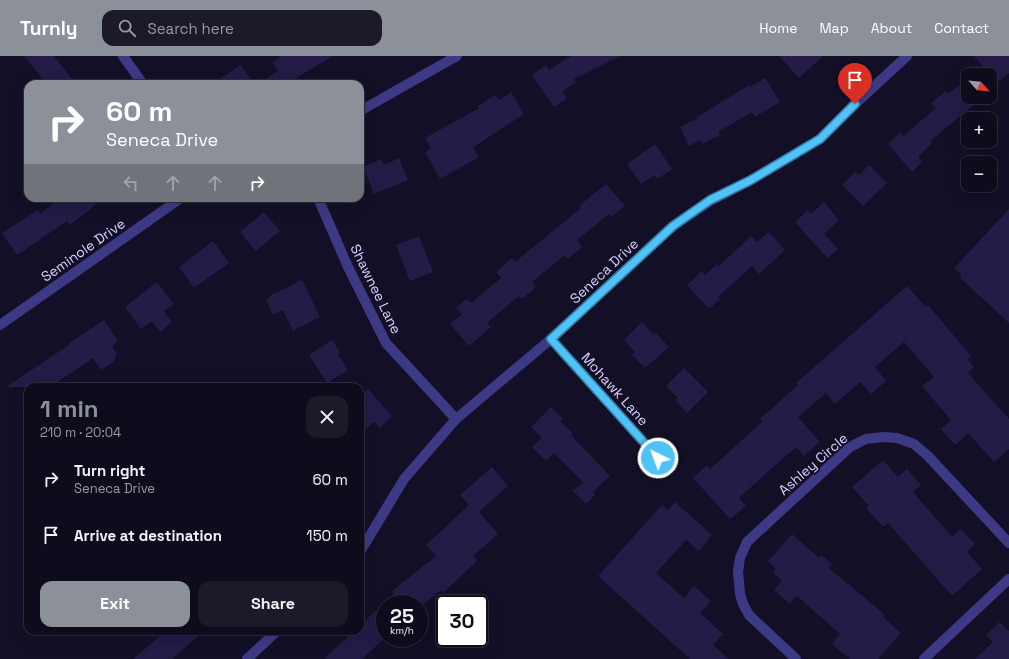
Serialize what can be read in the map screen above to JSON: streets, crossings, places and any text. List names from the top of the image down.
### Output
{
  "streets": {
    "street": [
      "Seminole Drive",
      "Seneca Drive",
      "Shawnee Lane",
      "Mohawk Lane",
      "Ashley Circle"
    ]
  },
  "crossings": [
    ["Seneca Drive", "Shawnee Lane"],
    ["Seneca Drive", "Mohawk Lane"]
  ],
  "north": "bottom right",
  "page": {
    "header": "Turnly",
    "search": "Search here",
    "nav": [
      "Home",
      "Map",
      "About",
      "Contact"
    ],
    "map_buttons": ["+", "−"],
    "turn": ["60 m", "Seneca Drive"],
    "heading": ["1 min", "210 m · 20:04"],
    "list": [
      {
        "name": "Turn right",
        "note": "Seneca Drive",
        "value": "60 m"
      },
      {
        "name": "Arrive at destination",
        "value": "150 m"
      }
    ],
    "buttons": ["Exit", "Share"],
    "speed": "25 km/h",
    "limit": "30"
  }
}
